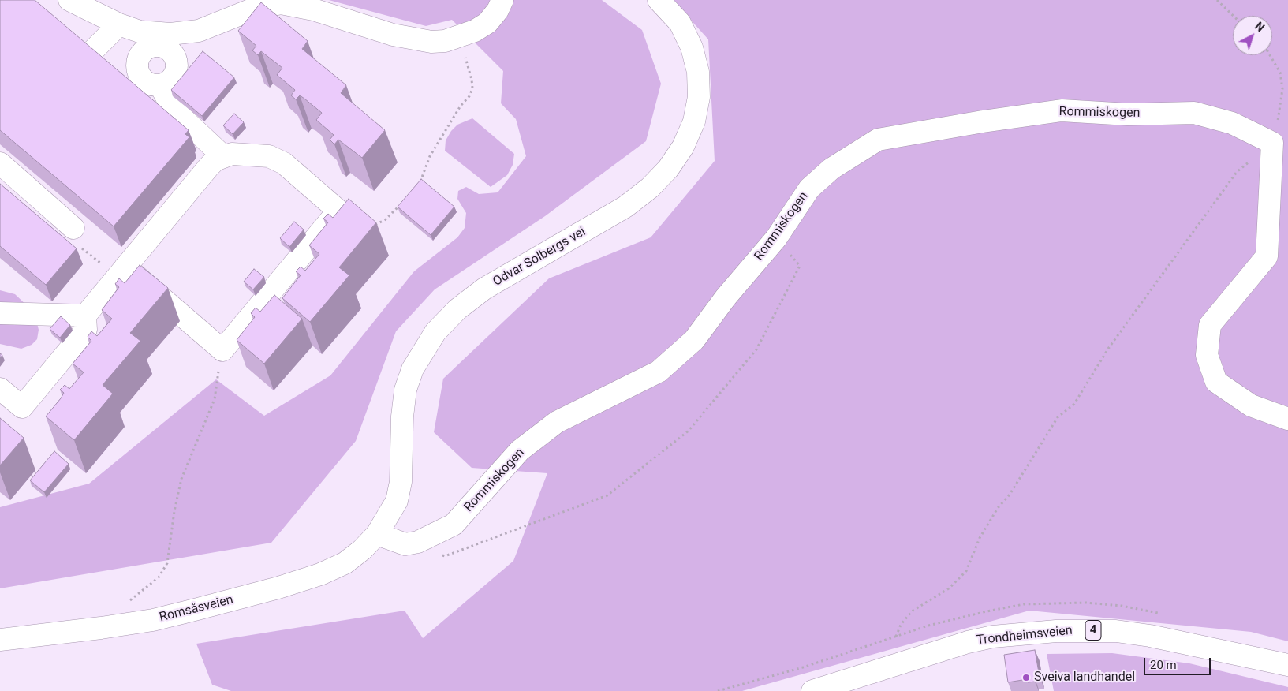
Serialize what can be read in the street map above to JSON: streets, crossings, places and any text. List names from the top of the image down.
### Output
{
  "streets": {
    "main road": [
      "Rommiskogen",
      "Odvar Solbergs vei",
      "Romsåsveien",
      "4",
      "Trondheimsveien"
    ]
  },
  "crossings": [
    ["Rommiskogen", "Odvar Solbergs vei"],
    ["Rommiskogen", "Romsåsveien"],
    ["Odvar Solbergs vei", "Romsåsveien"]
  ],
  "places": ["Sveiva landhandel"],
  "scale_bar": "20 m",
  "north": "top right"
}
